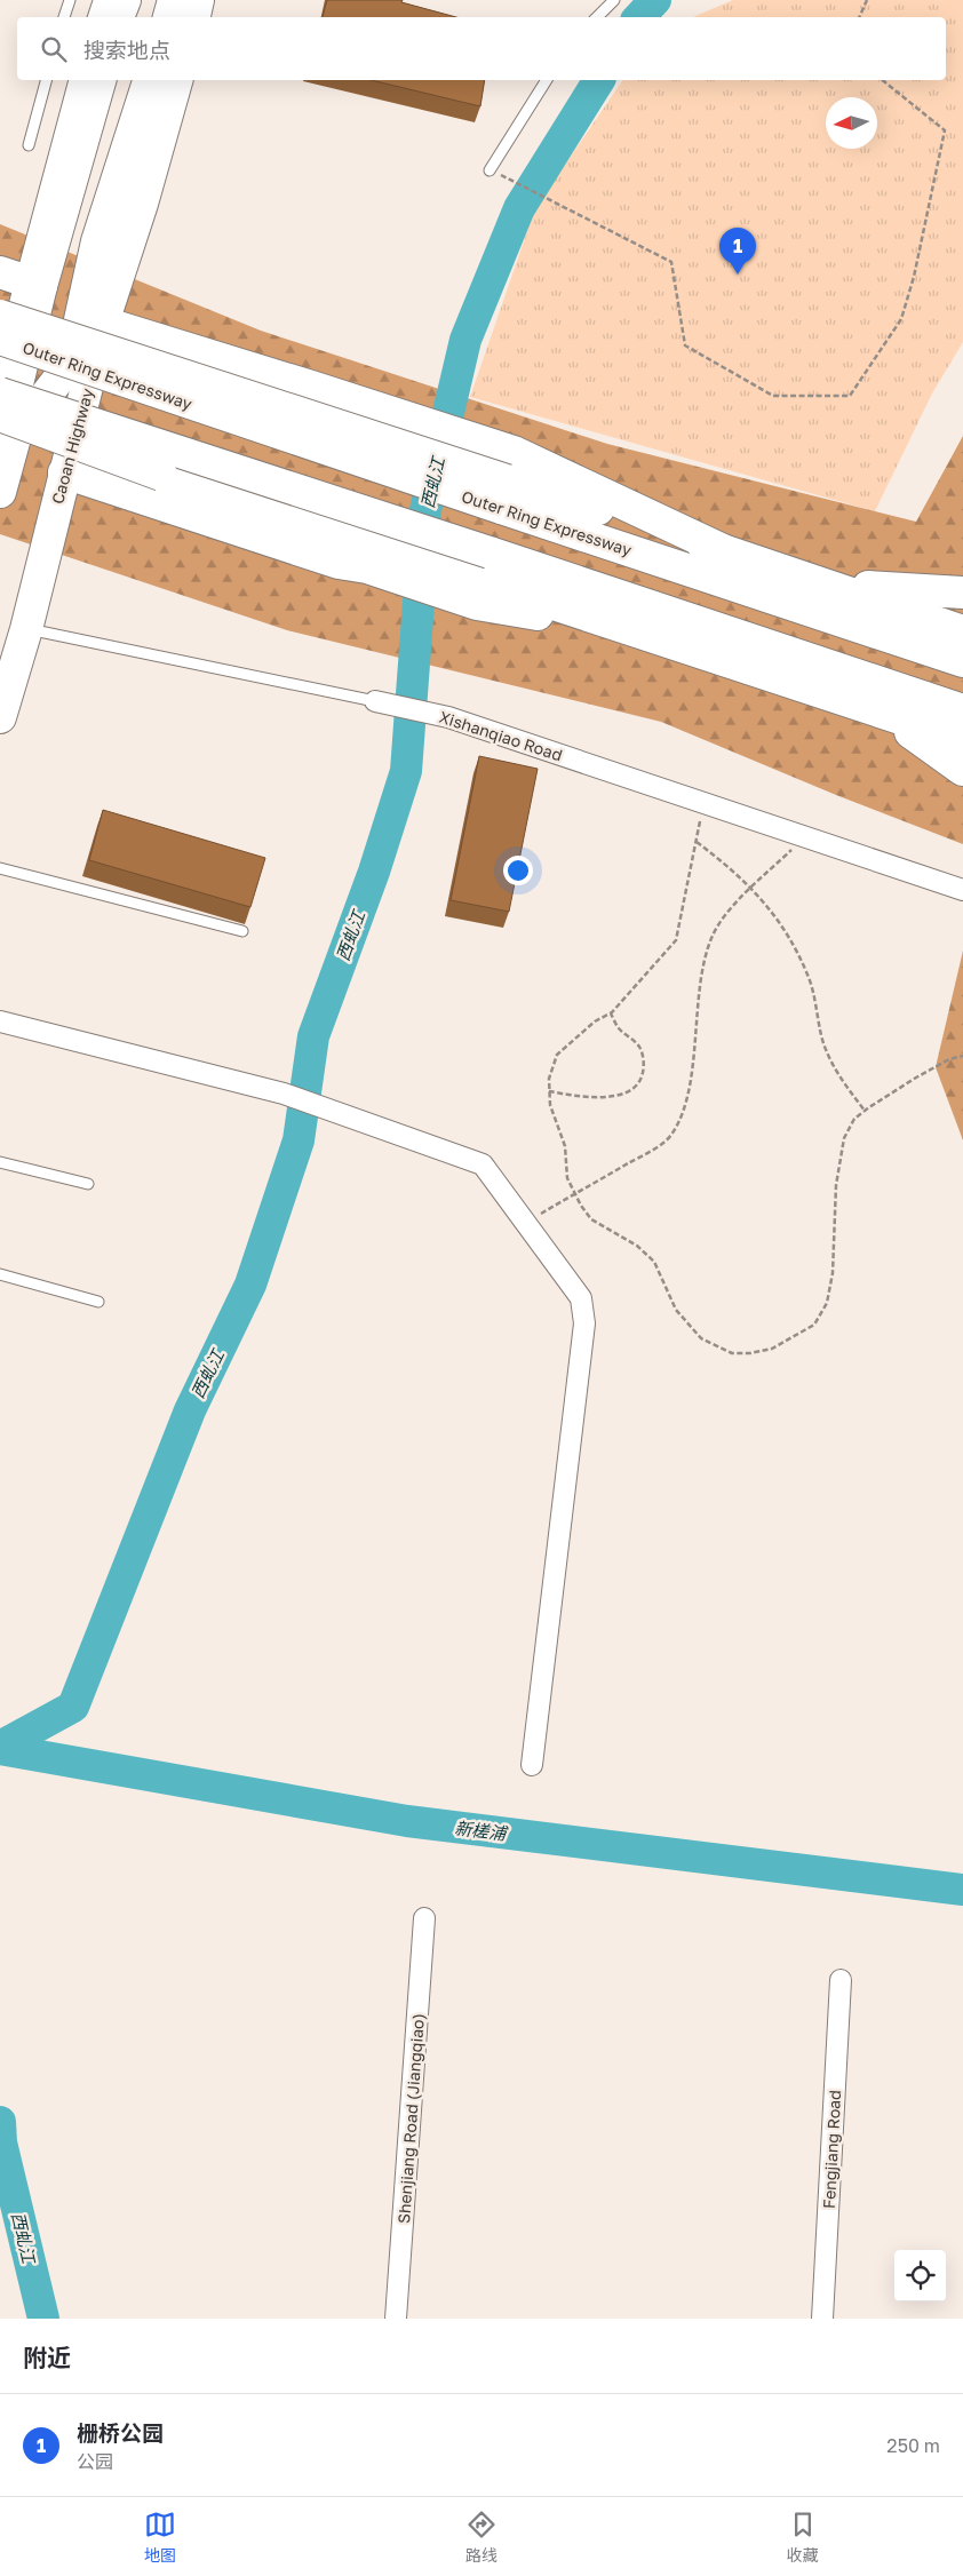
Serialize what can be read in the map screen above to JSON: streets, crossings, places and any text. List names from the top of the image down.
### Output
{
  "streets": {
    "highway": ["Outer Ring Expressway", "Caoan Highway"],
    "street": ["Xishanqiao Road", "Shenjiang Road (Jiangqiao)", "Fengjiang Road"]
  },
  "crossings": [
    ["Caoan Highway", "Xishanqiao Road"]
  ],
  "water": ["西虬江", "新槎浦"],
  "north": "left",
  "page": {
    "search": "搜索地点",
    "pins": "1",
    "heading": "附近",
    "list": [
      {
        "mark": "1",
        "name": "栅桥公园",
        "note": "公园",
        "value": "250 m"
      }
    ],
    "nav": ["地图", "路线", "收藏"]
  }
}
